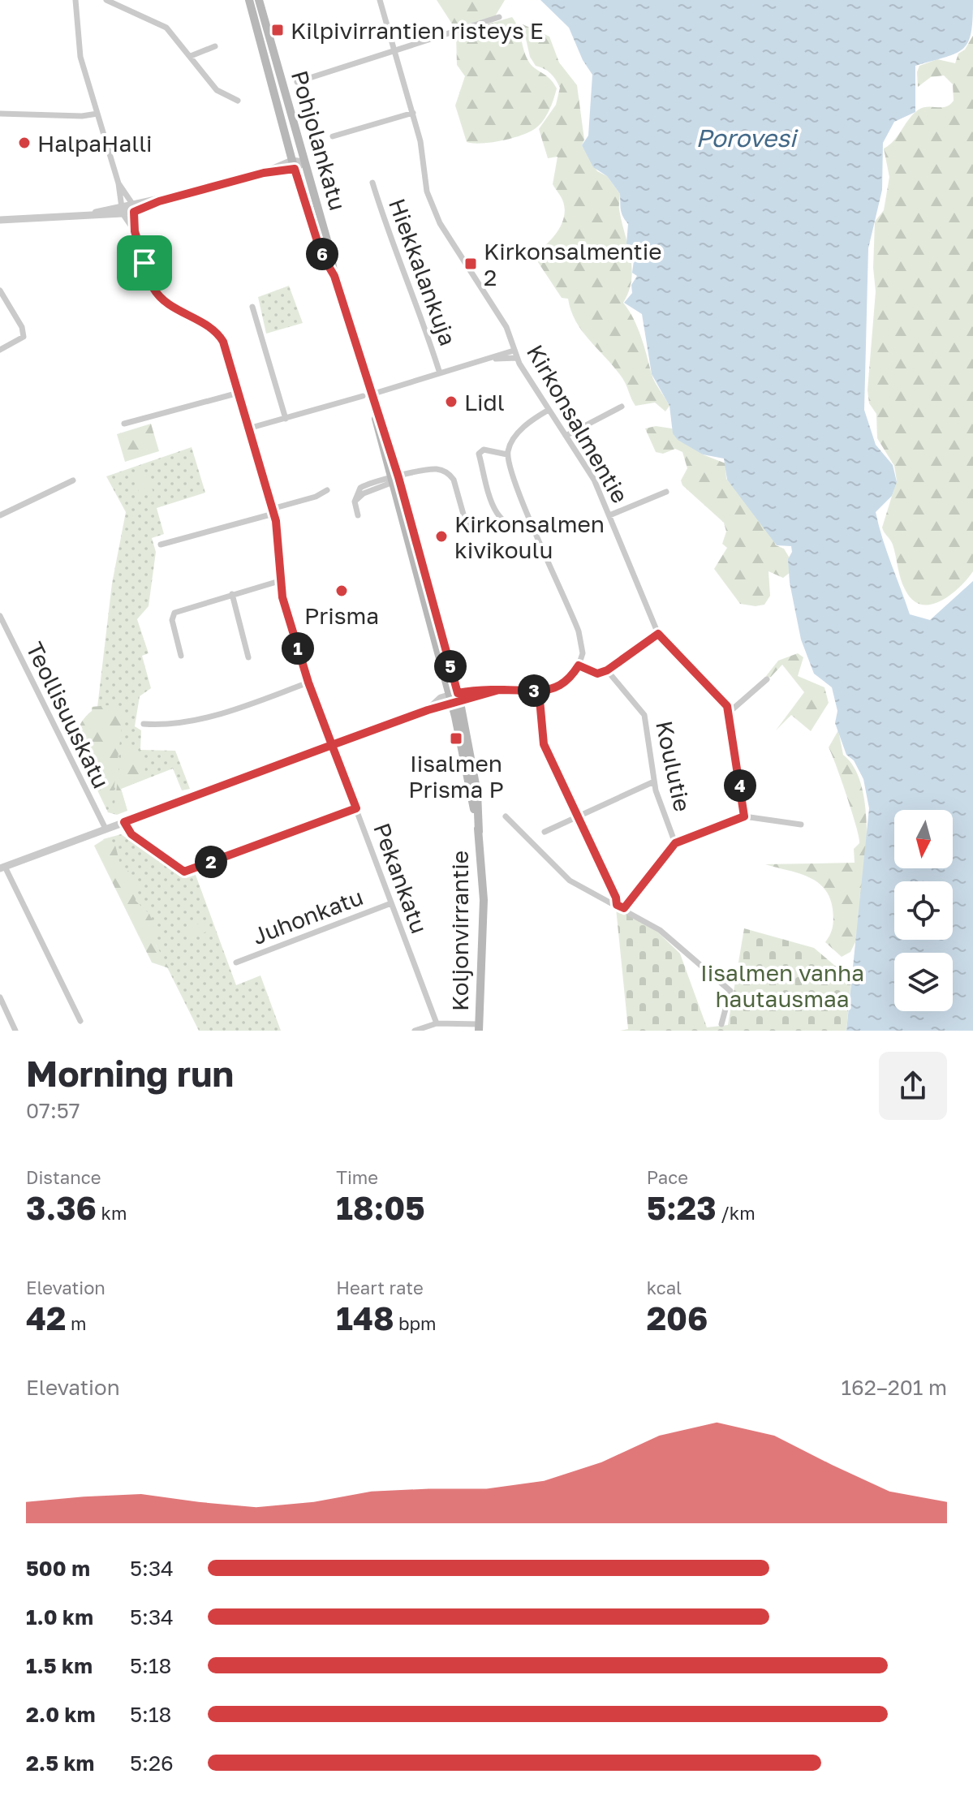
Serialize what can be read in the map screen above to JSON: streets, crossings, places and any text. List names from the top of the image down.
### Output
{
  "streets": {
    "main road": ["Pohjolankatu", "Koljonvirrantie"],
    "street": [
      "Hiekkalankuja",
      "Kirkonsalmentie",
      "Teollisuuskatu",
      "Koulutie",
      "Pekankatu",
      "Juhonkatu"
    ]
  },
  "crossings": [
    ["Pohjolankatu", "Koljonvirrantie"],
    ["Pekankatu", "Juhonkatu"]
  ],
  "water": ["Porovesi"],
  "parks": ["Iisalmen vanha hautausmaa"],
  "places": {
    "transit": ["Kilpivirrantien risteys E", "Kirkonsalmentie 2", "Iisalmen Prisma P"],
    "other": [
      "HalpaHalli",
      "Lidl",
      "Kirkonsalmen kivikoulu",
      "Prisma"
    ]
  },
  "north": "bottom",
  "page": {
    "pins": [
      "6",
      "1",
      "5",
      "3",
      "4",
      "2"
    ],
    "heading": ["Morning run", "07:57"],
    "stats": [
      ["Distance", "3.36 km"],
      ["Time", "18:05"],
      ["Pace", "5:23 /km"],
      ["Elevation", "42 m"],
      ["Heart rate", "148 bpm"],
      ["kcal", "206"]
    ],
    "chart": ["Elevation", "162–201 m"],
    "list": [
      {
        "name": "500 m",
        "note": "5:34"
      },
      {
        "name": "1.0 km",
        "note": "5:34"
      },
      {
        "name": "1.5 km",
        "note": "5:18"
      },
      {
        "name": "2.0 km",
        "note": "5:18"
      },
      {
        "name": "2.5 km",
        "note": "5:26"
      }
    ]
  }
}
